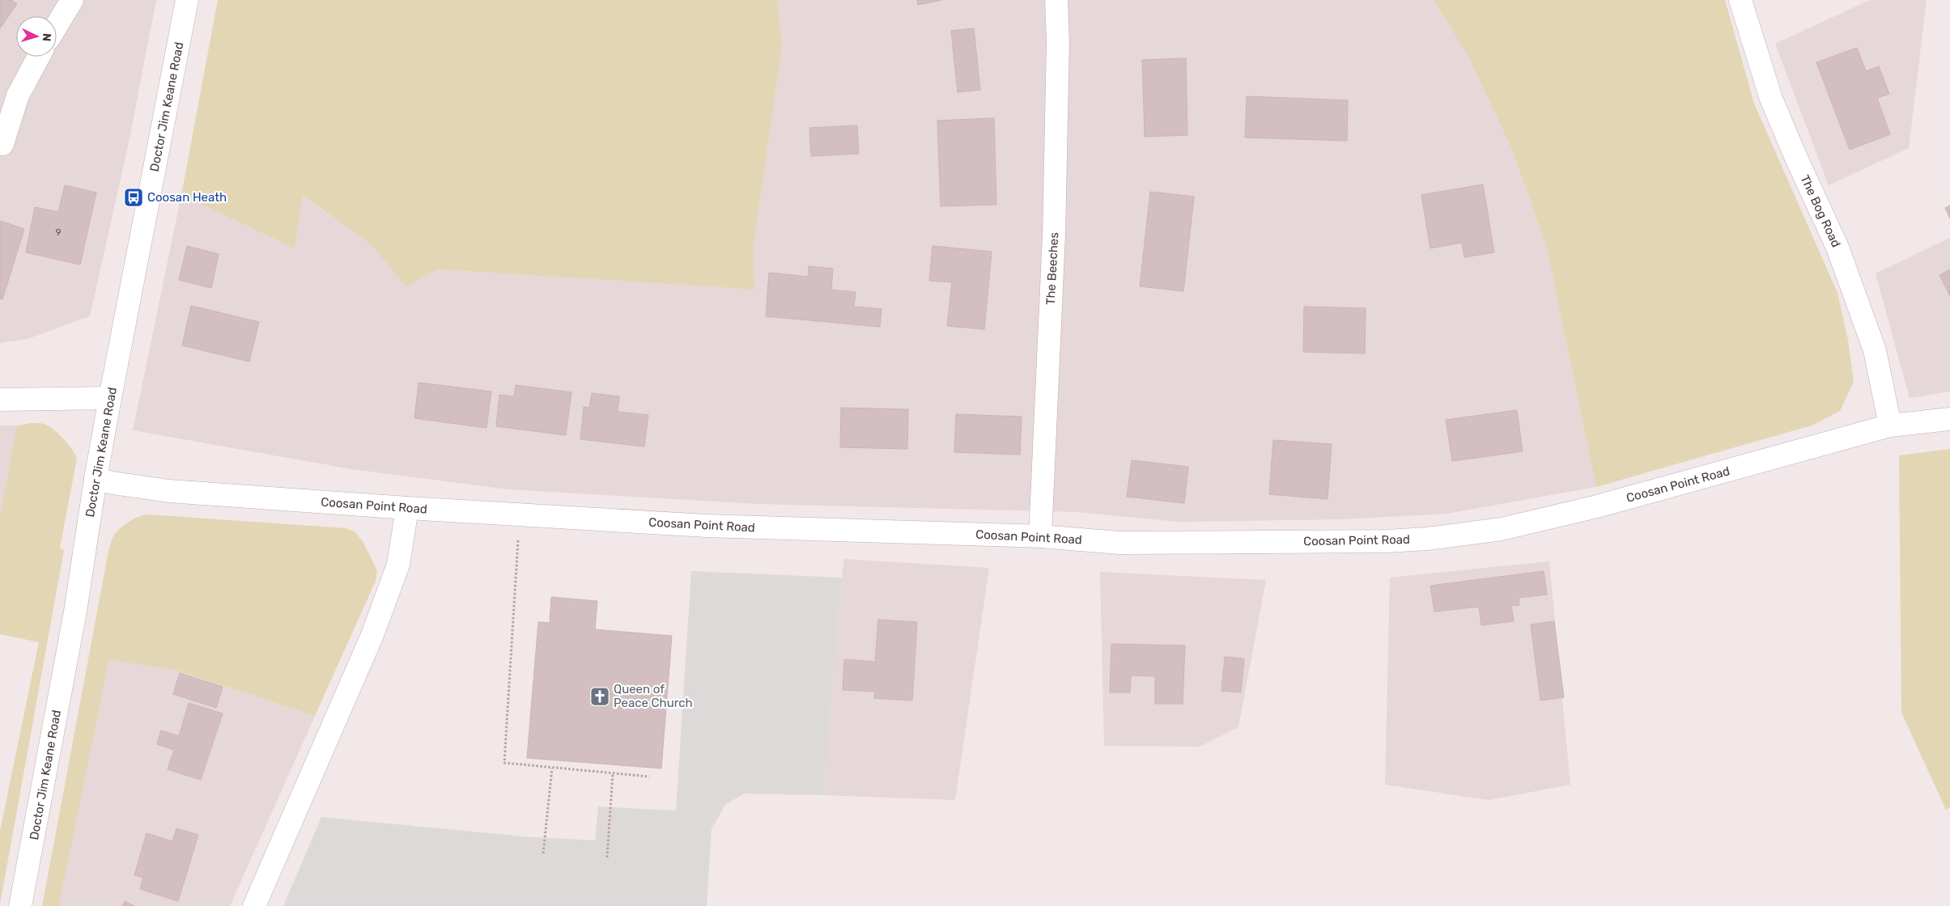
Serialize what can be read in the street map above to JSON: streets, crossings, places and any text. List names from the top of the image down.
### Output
{
  "streets": {
    "street": [
      "Doctor Jim Keane Road",
      "The Bog Road",
      "The Beeches",
      "Coosan Point Road"
    ]
  },
  "crossings": [
    ["Doctor Jim Keane Road", "Coosan Point Road"],
    ["The Bog Road", "Coosan Point Road"],
    ["The Beeches", "Coosan Point Road"]
  ],
  "places": {
    "bus stop": ["Coosan Heath"],
    "church": ["Queen of Peace Church"]
  },
  "house_numbers": ["9"],
  "north": "right"
}
